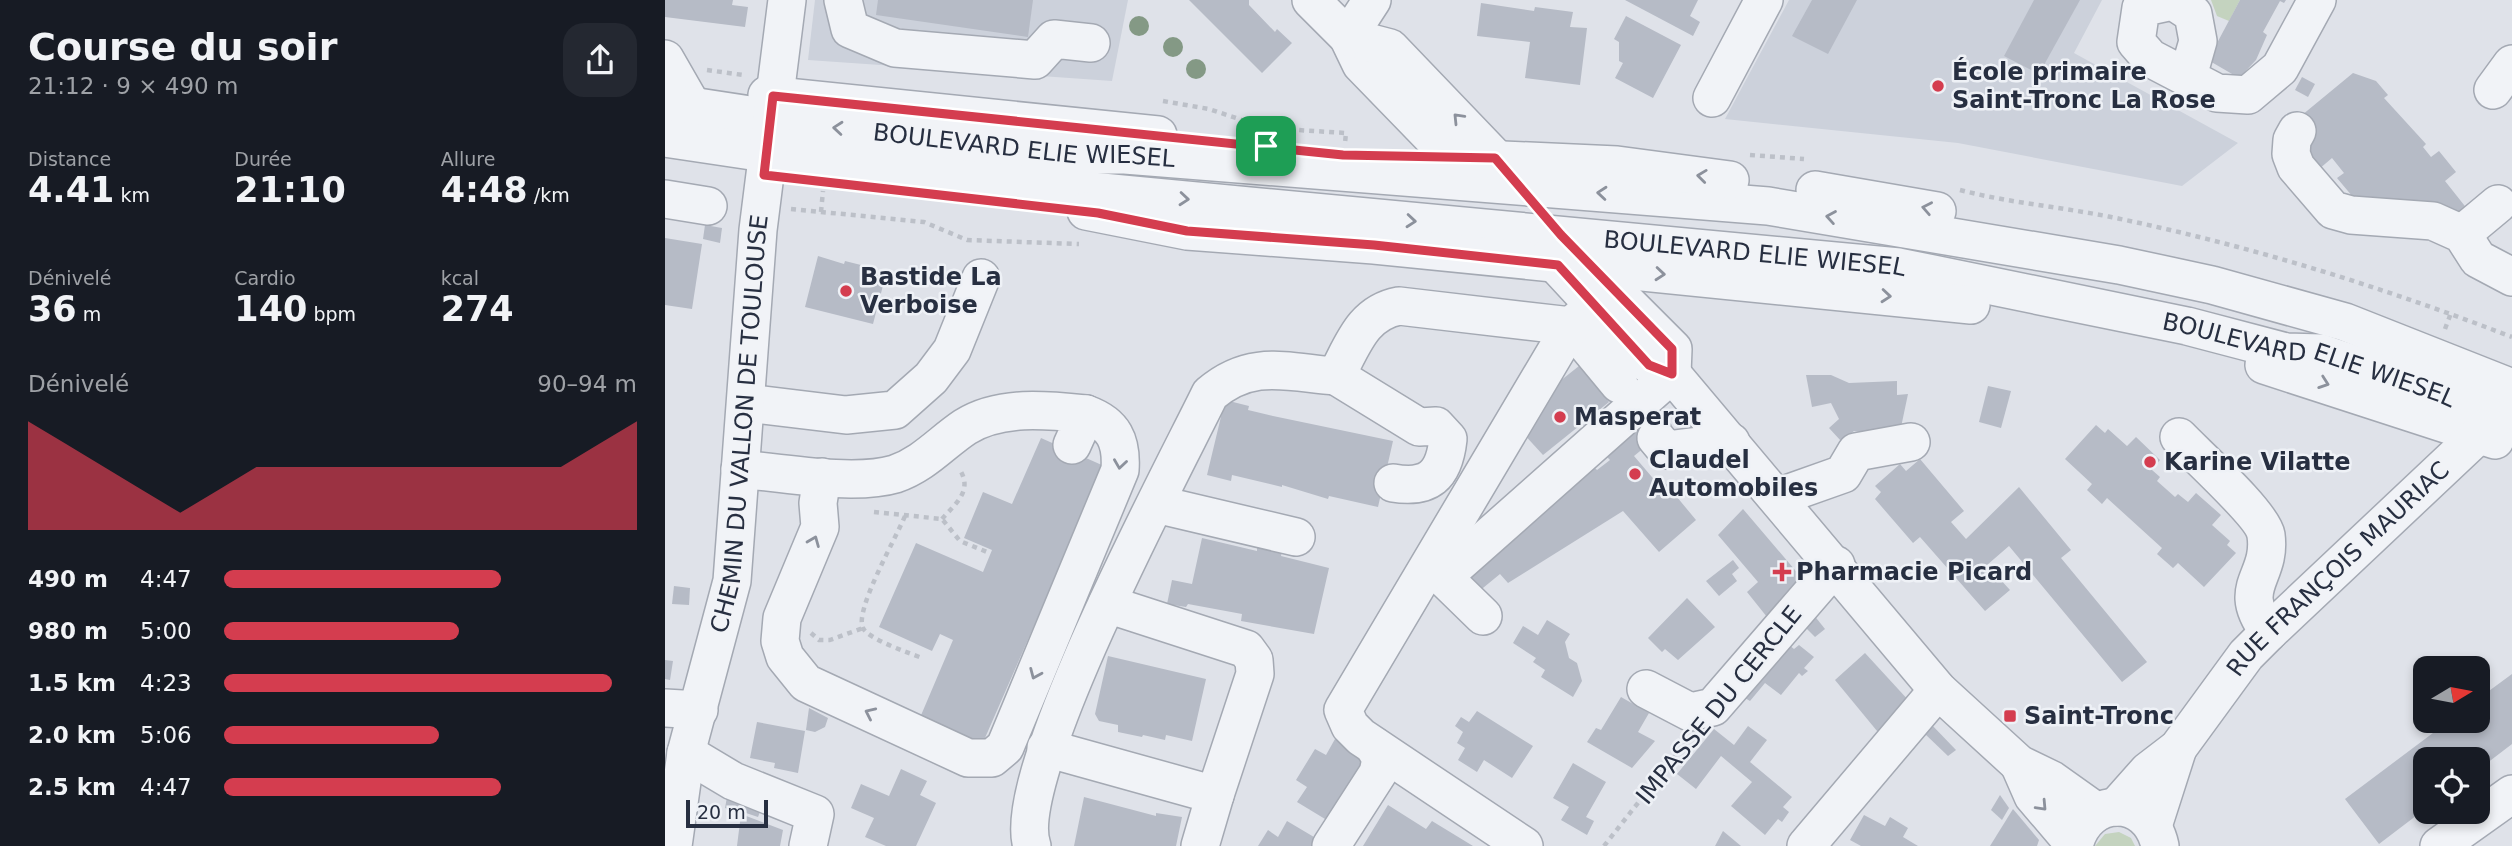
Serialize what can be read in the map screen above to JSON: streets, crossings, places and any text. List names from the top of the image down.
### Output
{
  "streets": {
    "street": [
      "BOULEVARD ELIE WIESEL",
      "CHEMIN DU VALLON DE TOULOUSE",
      "RUE FRANÇOIS MAURIAC",
      "IMPASSE DU CERCLE"
    ]
  },
  "crossings": [
    ["BOULEVARD ELIE WIESEL", "CHEMIN DU VALLON DE TOULOUSE"],
    ["BOULEVARD ELIE WIESEL", "RUE FRANÇOIS MAURIAC"]
  ],
  "places": {
    "other": [
      "École primaire Saint-Tronc La Rose",
      "Bastide La Verboise",
      "Masperat",
      "Karine Vilatte",
      "Claudel Automobiles"
    ],
    "health": ["Pharmacie Picard"],
    "transit": ["Saint-Tronc"]
  },
  "scale_bar": "20 m",
  "north": "right",
  "page": {
    "heading": ["Course du soir", "21:12 · 9 × 490 m"],
    "stats": [
      ["Distance", "4.41 km"],
      ["Durée", "21:10"],
      ["Allure", "4:48 /km"],
      ["Dénivelé", "36 m"],
      ["Cardio", "140 bpm"],
      ["kcal", "274"]
    ],
    "chart": ["Dénivelé", "90–94 m"],
    "list": [
      {
        "name": "490 m",
        "note": "4:47"
      },
      {
        "name": "980 m",
        "note": "5:00"
      },
      {
        "name": "1.5 km",
        "note": "4:23"
      },
      {
        "name": "2.0 km",
        "note": "5:06"
      },
      {
        "name": "2.5 km",
        "note": "4:47"
      }
    ],
    "scale": "20 m"
  }
}
